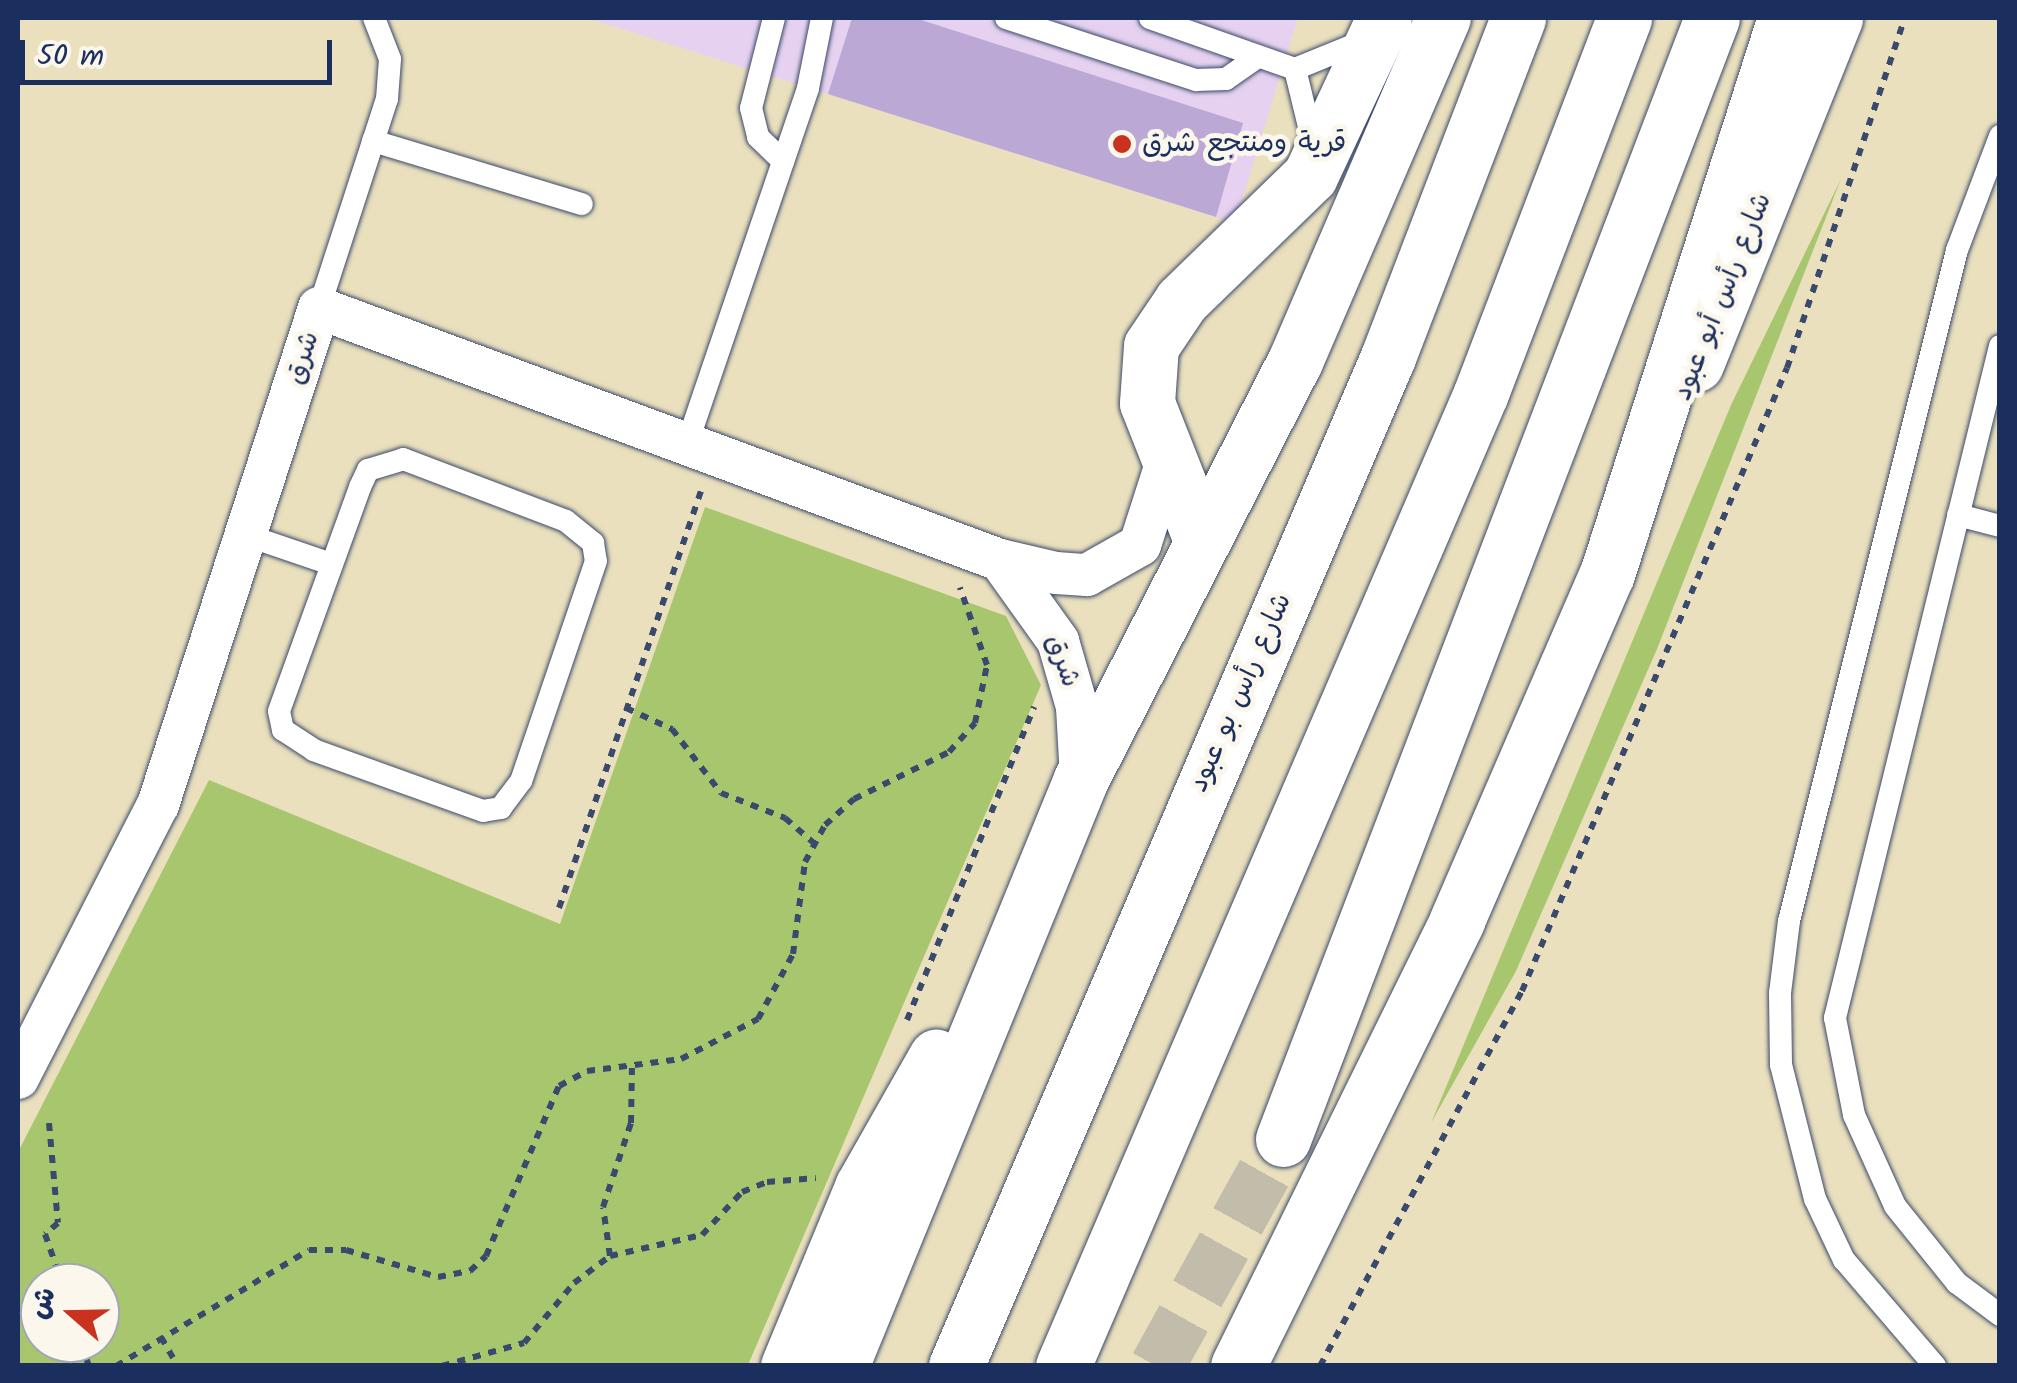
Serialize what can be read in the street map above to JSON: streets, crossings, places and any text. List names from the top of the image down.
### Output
{
  "streets": {
    "main road": ["شارع رأس أبو عبود", "شارع رأس بو عبود"],
    "street": ["شرق"]
  },
  "places": ["قرية ومنتجع شرق"],
  "scale_bar": "50 m",
  "north": "left"
}
